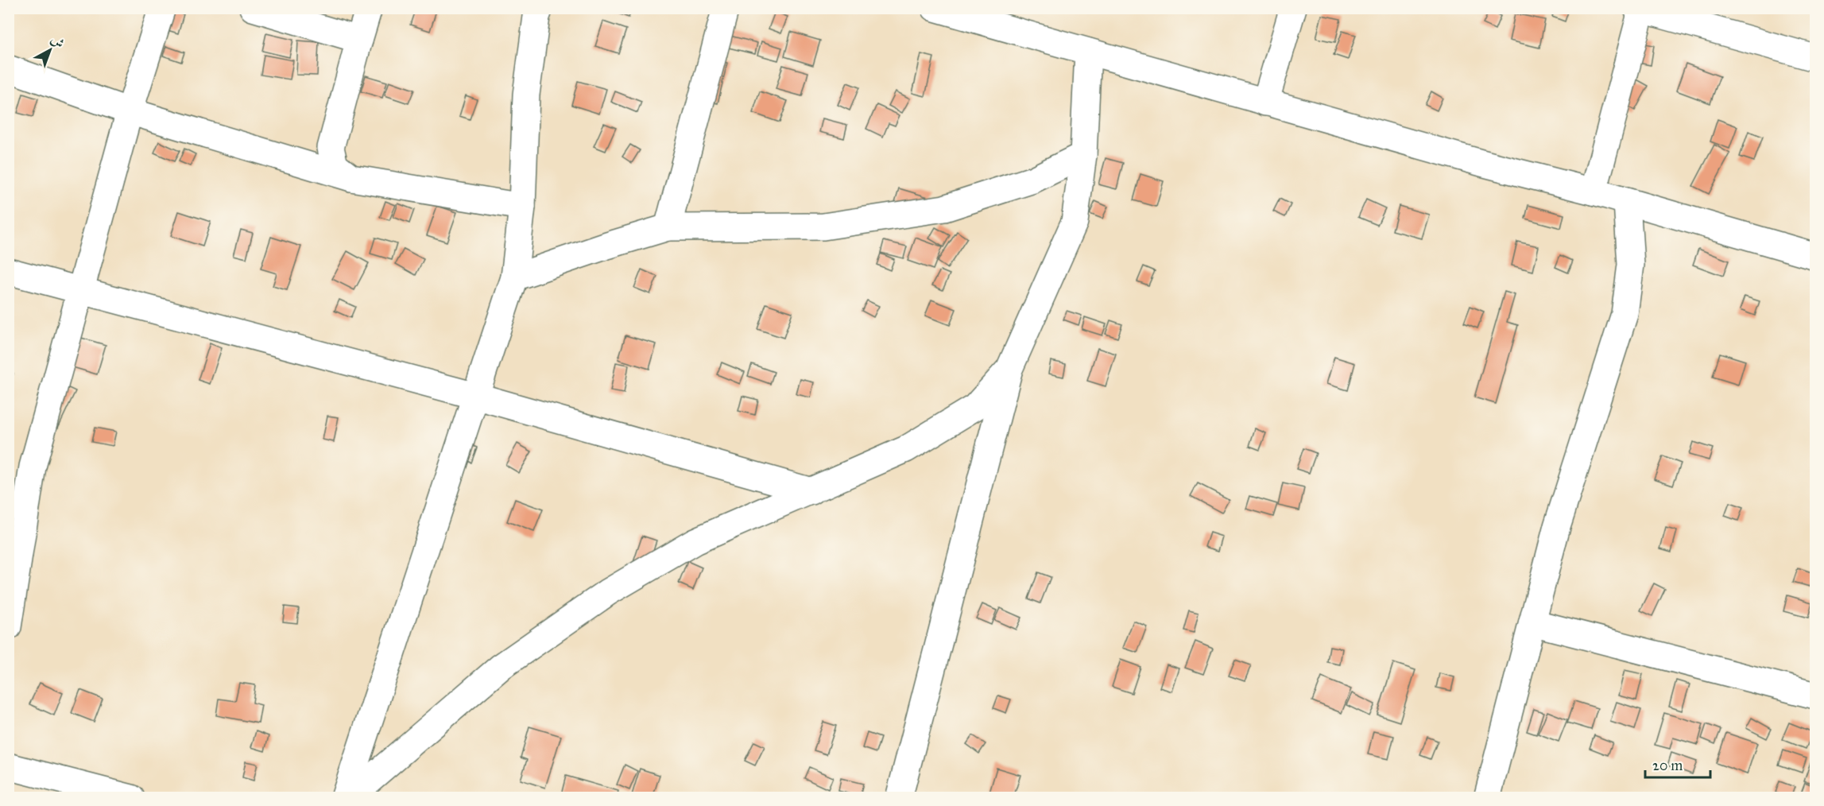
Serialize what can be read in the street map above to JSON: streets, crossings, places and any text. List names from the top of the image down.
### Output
{
  "scale_bar": "20 m",
  "north": "top right"
}
